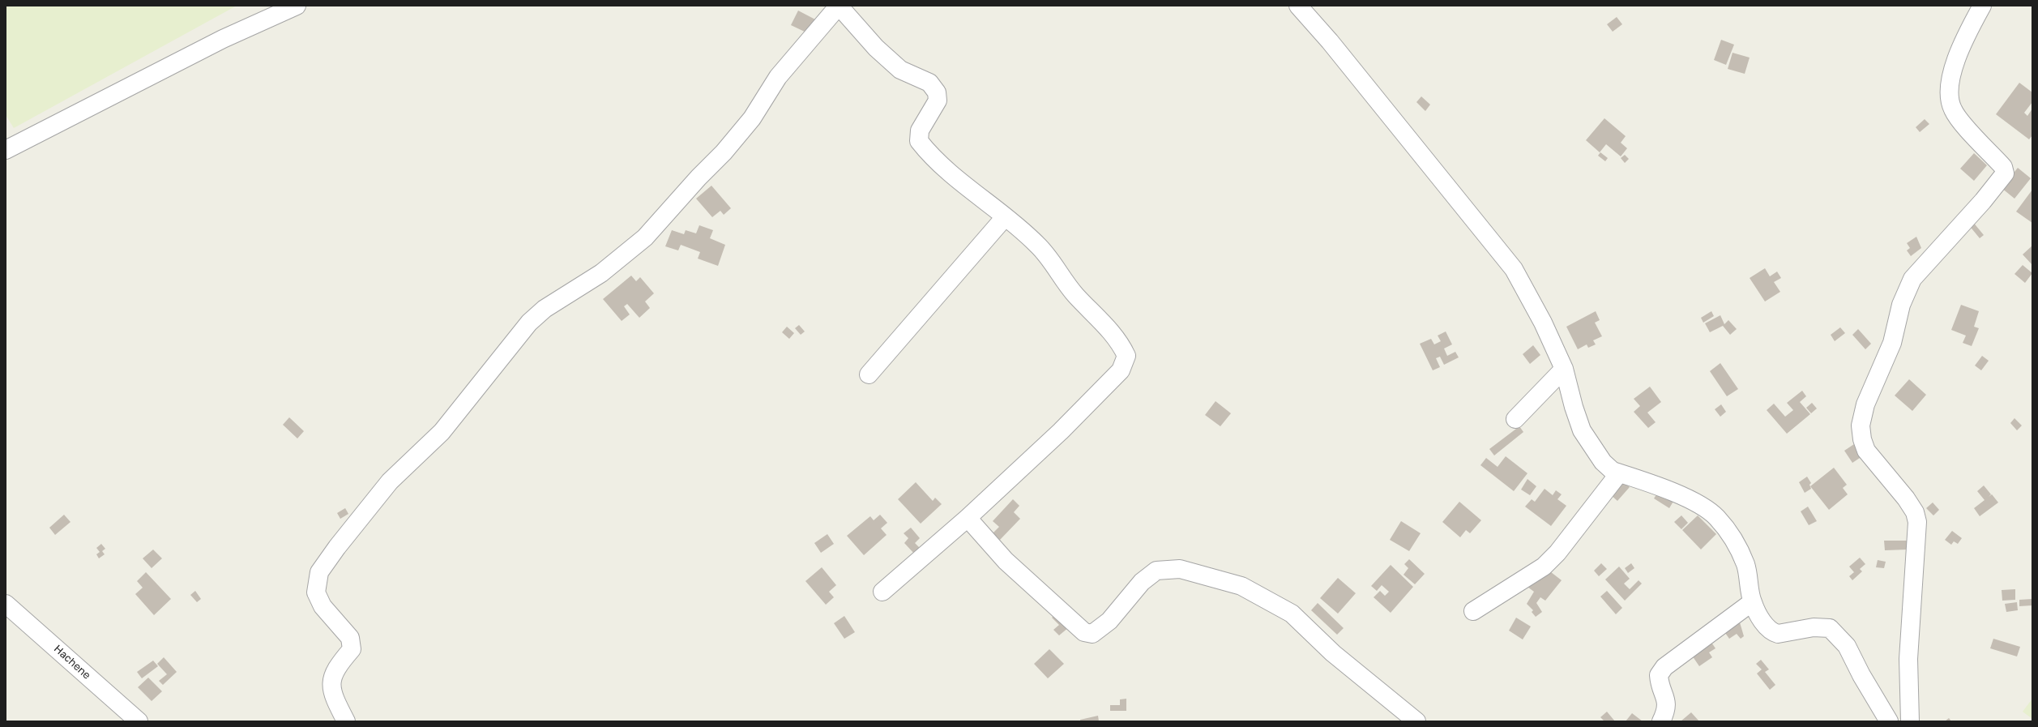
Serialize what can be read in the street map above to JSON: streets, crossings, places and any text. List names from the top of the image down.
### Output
{
  "streets": {
    "street": ["Hachene"]
  }
}
